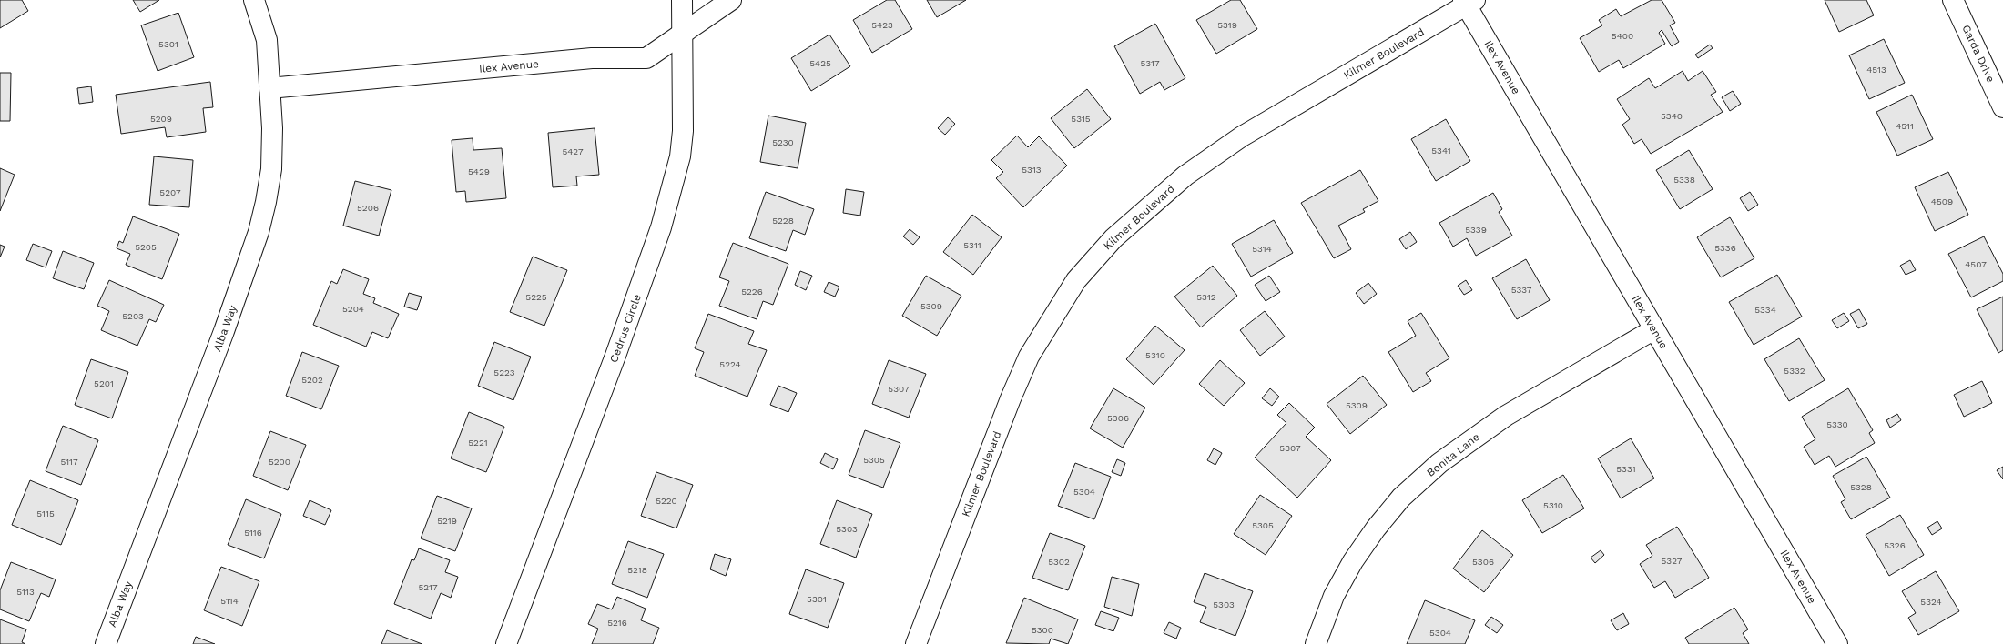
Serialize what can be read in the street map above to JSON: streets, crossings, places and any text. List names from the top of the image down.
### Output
{
  "streets": {
    "street": [
      "Kilmer Boulevard",
      "Garda Drive",
      "Ilex Avenue",
      "Alba Way",
      "Cedrus Circle",
      "Bonita Lane"
    ]
  },
  "crossings": [
    ["Kilmer Boulevard", "Ilex Avenue"],
    ["Ilex Avenue", "Alba Way"],
    ["Ilex Avenue", "Cedrus Circle"],
    ["Ilex Avenue", "Bonita Lane"]
  ],
  "house_numbers": [
    "5423",
    "5319",
    "5400",
    "5301",
    "5425",
    "5317",
    "4513",
    "5340",
    "5209",
    "5315",
    "4511",
    "5230",
    "5341",
    "5427",
    "5313",
    "5429",
    "5338",
    "5207",
    "4509",
    "5206",
    "5228",
    "5339",
    "5311",
    "5205",
    "5336",
    "5314",
    "4507",
    "5337",
    "5226",
    "5225",
    "5312",
    "5309",
    "5204",
    "5334",
    "5203",
    "5310",
    "5224",
    "5332",
    "5223",
    "5202",
    "5201",
    "5307",
    "5309",
    "5306",
    "5330",
    "5221",
    "5307",
    "5305",
    "5117",
    "5200",
    "5331",
    "5328",
    "5304",
    "5220",
    "5310",
    "5115",
    "5219",
    "5305",
    "5303",
    "5116",
    "5326",
    "5327",
    "5302",
    "5306",
    "5218",
    "5217",
    "5113",
    "5301",
    "5114",
    "5324",
    "5303",
    "5216",
    "5300",
    "5304"
  ]
}
